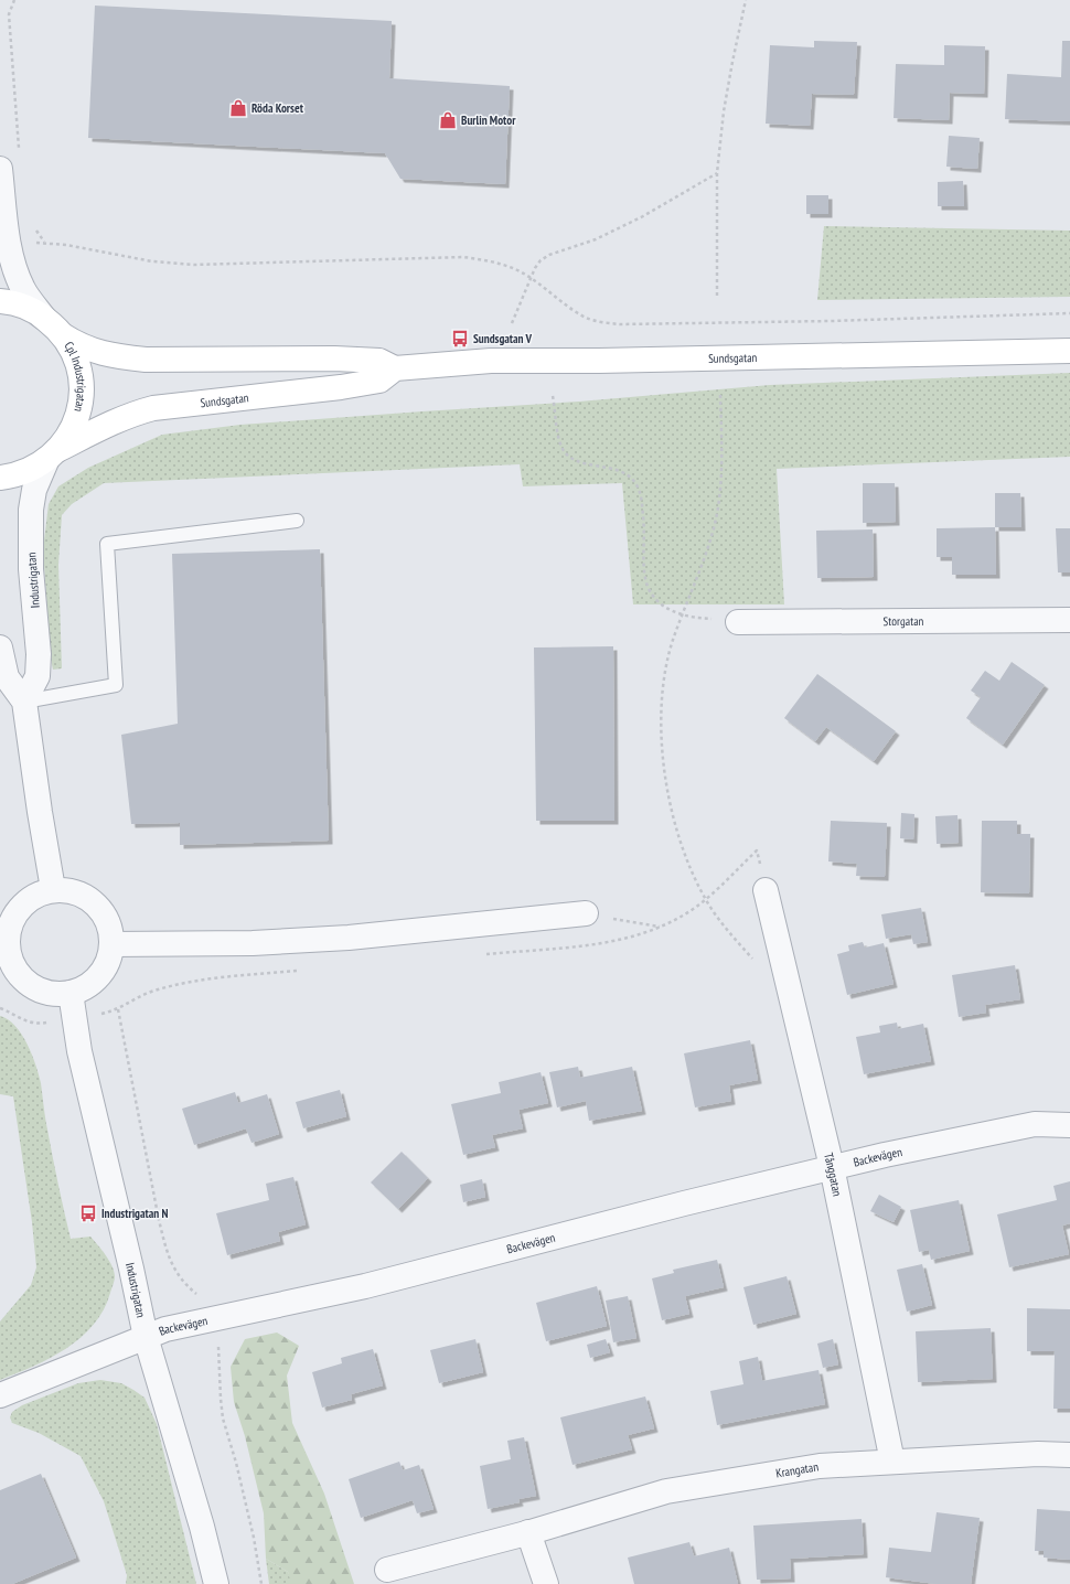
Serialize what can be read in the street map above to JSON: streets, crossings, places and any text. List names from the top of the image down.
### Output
{
  "streets": {
    "main road": ["Sundsgatan", "Cpl Industrigatan"],
    "street": [
      "Industrigatan",
      "Storgatan",
      "Backevägen",
      "Tånggatan",
      "Krangatan"
    ]
  },
  "crossings": [
    ["Sundsgatan", "Cpl Industrigatan"],
    ["Sundsgatan", "Industrigatan"],
    ["Cpl Industrigatan", "Industrigatan"],
    ["Industrigatan", "Backevägen"],
    ["Backevägen", "Tånggatan"],
    ["Tånggatan", "Krangatan"]
  ],
  "places": {
    "shop": ["Röda Korset", "Burlin Motor"],
    "bus stop": ["Sundsgatan V", "Industrigatan N"]
  }
}
